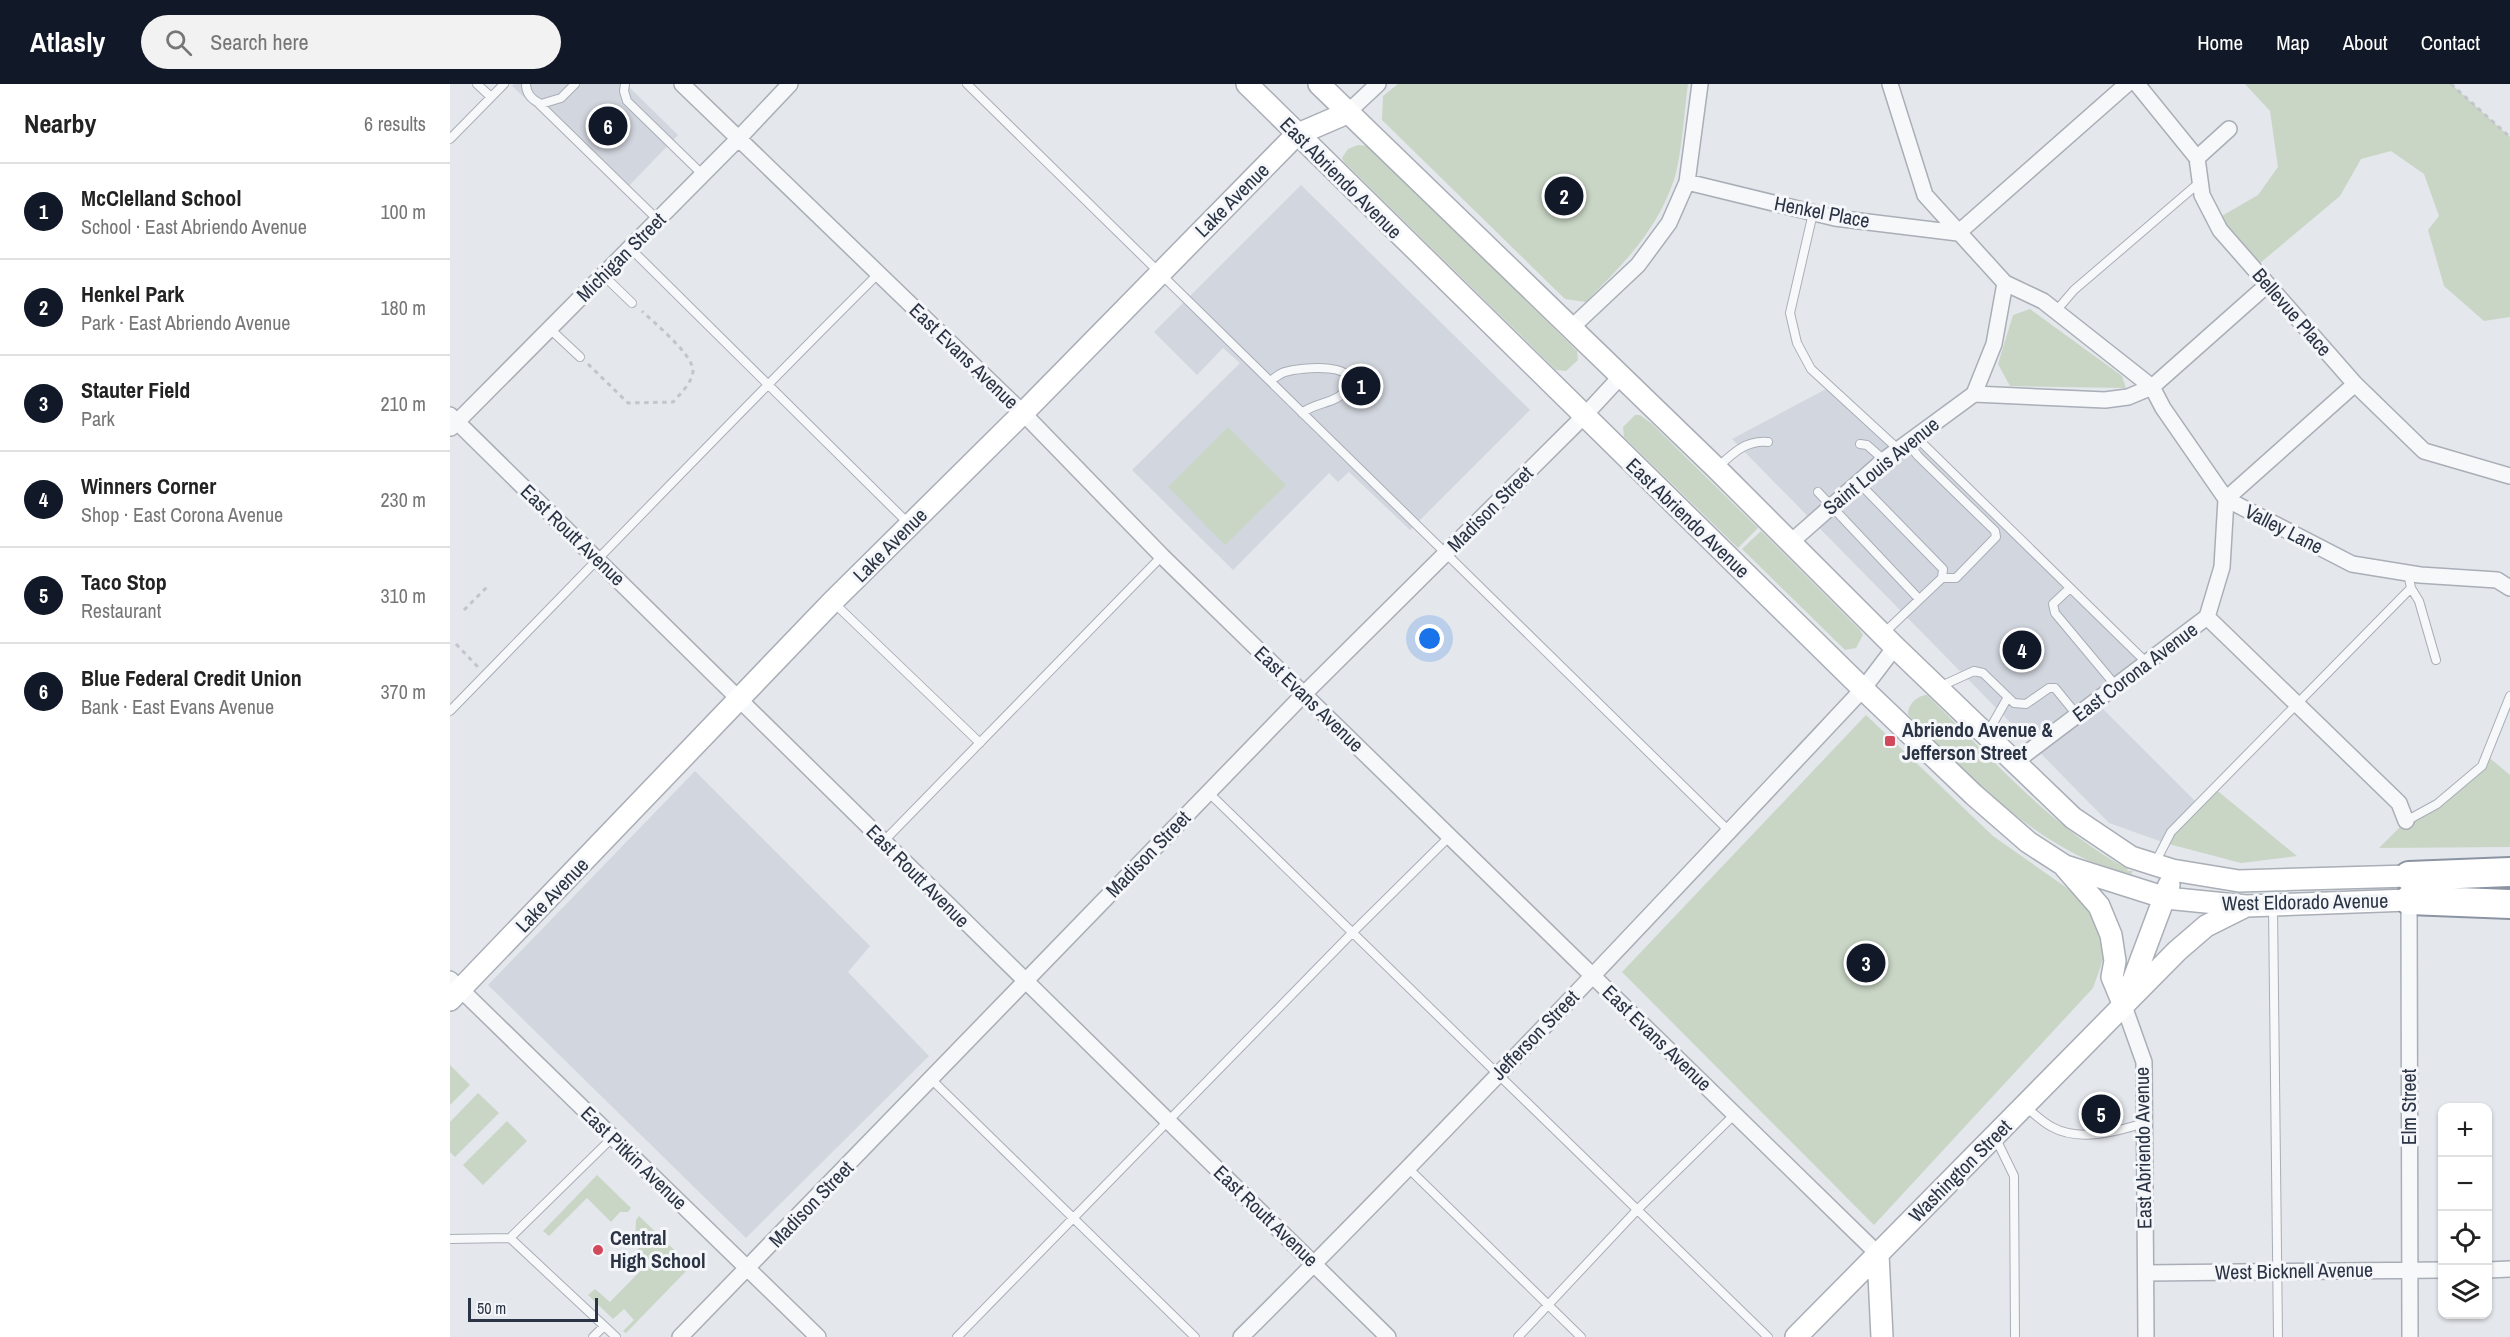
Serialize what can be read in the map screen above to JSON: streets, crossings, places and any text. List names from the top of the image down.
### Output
{
  "streets": {
    "main road": [
      "East Abriendo Avenue",
      "Lake Avenue",
      "West Eldorado Avenue",
      "Washington Street"
    ],
    "street": [
      "Henkel Place",
      "Michigan Street",
      "Bellevue Place",
      "East Evans Avenue",
      "Saint Louis Avenue",
      "Madison Street",
      "Valley Lane",
      "East Routt Avenue",
      "East Corona Avenue",
      "Jefferson Street",
      "Elm Street",
      "East Pitkin Avenue",
      "West Bicknell Avenue"
    ]
  },
  "crossings": [
    ["East Abriendo Avenue", "Lake Avenue"],
    ["East Abriendo Avenue", "Madison Street"],
    ["East Abriendo Avenue", "West Eldorado Avenue"],
    ["East Abriendo Avenue", "Jefferson Street"],
    ["East Abriendo Avenue", "Washington Street"],
    ["East Abriendo Avenue", "West Bicknell Avenue"],
    ["Lake Avenue", "East Evans Avenue"],
    ["Lake Avenue", "East Routt Avenue"],
    ["Lake Avenue", "East Pitkin Avenue"],
    ["Michigan Street", "East Evans Avenue"],
    ["Michigan Street", "East Routt Avenue"],
    ["Bellevue Place", "Valley Lane"],
    ["East Evans Avenue", "Madison Street"],
    ["East Evans Avenue", "Jefferson Street"],
    ["East Evans Avenue", "Washington Street"],
    ["Madison Street", "East Routt Avenue"],
    ["Madison Street", "East Pitkin Avenue"],
    ["Valley Lane", "East Corona Avenue"],
    ["East Routt Avenue", "Jefferson Street"],
    ["West Eldorado Avenue", "Elm Street"],
    ["West Eldorado Avenue", "Washington Street"],
    ["Elm Street", "West Bicknell Avenue"]
  ],
  "places": {
    "transit": ["Abriendo Avenue & Jefferson Street"],
    "other": ["Central High School"]
  },
  "scale_bar": "50 m",
  "page": {
    "header": "Atlasly",
    "search": "Search here",
    "nav": [
      "Home",
      "Map",
      "About",
      "Contact"
    ],
    "heading": ["Nearby", "6 results"],
    "pins": [
      "6",
      "2",
      "1",
      "4",
      "3",
      "5"
    ],
    "list": [
      {
        "mark": "1",
        "name": "McClelland School",
        "note": "School · East Abriendo Avenue",
        "value": "100 m"
      },
      {
        "mark": "2",
        "name": "Henkel Park",
        "note": "Park · East Abriendo Avenue",
        "value": "180 m"
      },
      {
        "mark": "3",
        "name": "Stauter Field",
        "note": "Park",
        "value": "210 m"
      },
      {
        "mark": "4",
        "name": "Winners Corner",
        "note": "Shop · East Corona Avenue",
        "value": "230 m"
      },
      {
        "mark": "5",
        "name": "Taco Stop",
        "note": "Restaurant",
        "value": "310 m"
      },
      {
        "mark": "6",
        "name": "Blue Federal Credit Union",
        "note": "Bank · East Evans Avenue",
        "value": "370 m"
      }
    ],
    "map_buttons": ["+", "−"],
    "scale": "50 m"
  }
}
